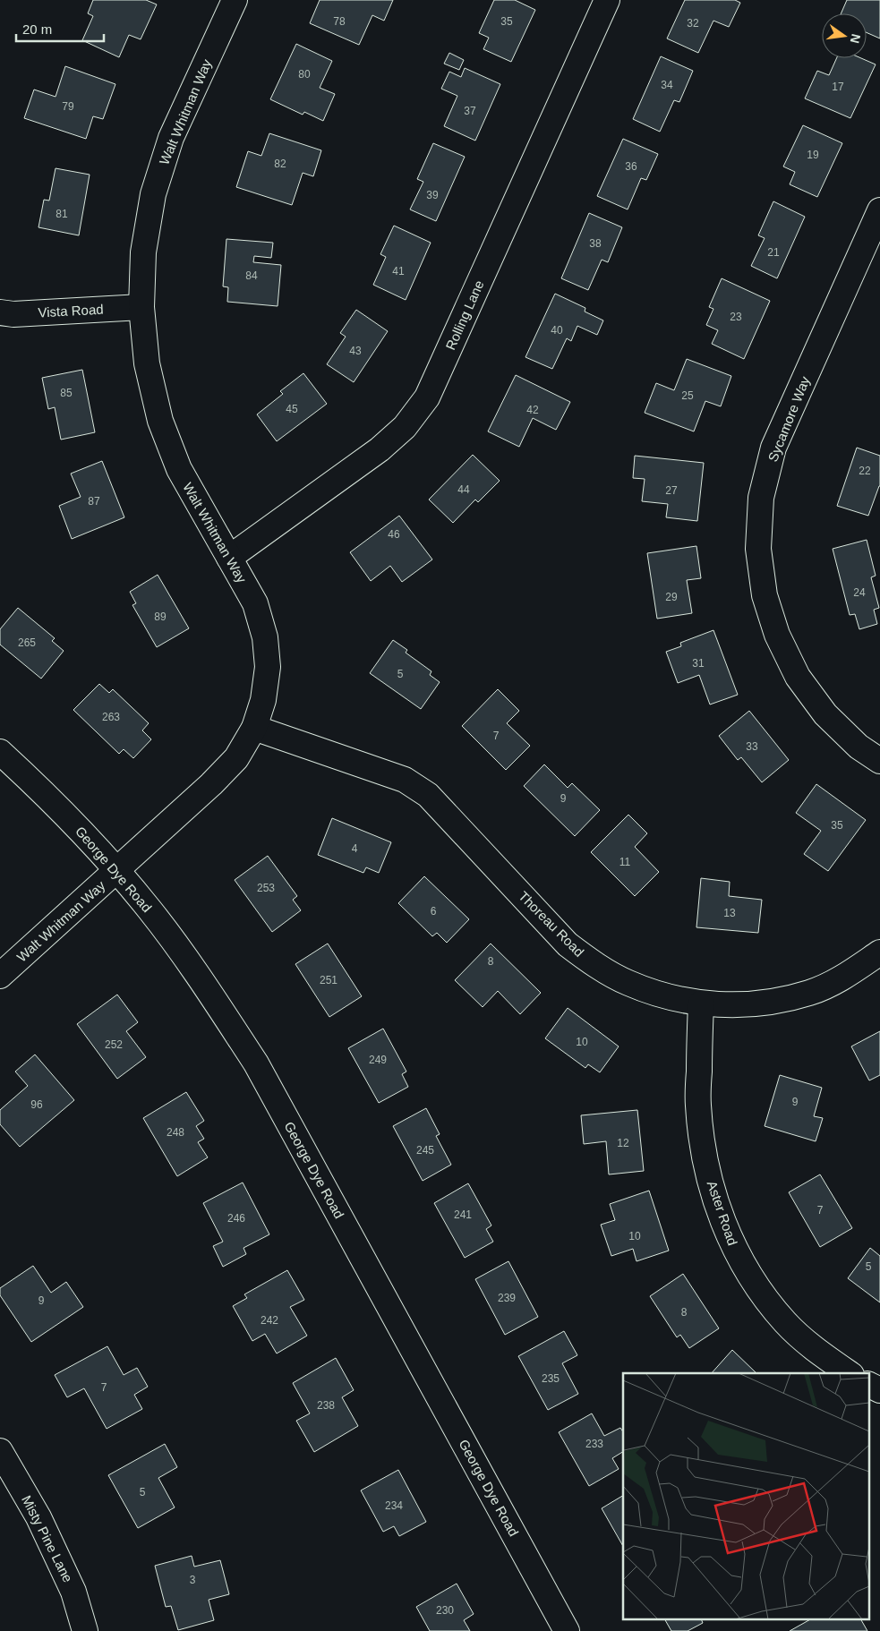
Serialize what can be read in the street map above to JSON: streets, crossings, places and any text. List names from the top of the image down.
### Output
{
  "streets": {
    "street": [
      "Walt Whitman Way",
      "Vista Road",
      "Rolling Lane",
      "Sycamore Way",
      "George Dye Road",
      "Thoreau Road",
      "Aster Road",
      "Misty Pine Lane"
    ]
  },
  "crossings": [
    ["Walt Whitman Way", "Vista Road"],
    ["Walt Whitman Way", "Rolling Lane"],
    ["Walt Whitman Way", "George Dye Road"],
    ["Walt Whitman Way", "Thoreau Road"],
    ["Thoreau Road", "Aster Road"]
  ],
  "house_numbers": [
    "78",
    "35",
    "32",
    "80",
    "34",
    "17",
    "79",
    "37",
    "19",
    "82",
    "36",
    "39",
    "81",
    "38",
    "21",
    "41",
    "84",
    "23",
    "40",
    "43",
    "85",
    "25",
    "45",
    "42",
    "22",
    "44",
    "27",
    "87",
    "46",
    "24",
    "29",
    "89",
    "265",
    "31",
    "5",
    "263",
    "7",
    "33",
    "9",
    "35",
    "4",
    "11",
    "253",
    "6",
    "13",
    "8",
    "251",
    "10",
    "252",
    "249",
    "9",
    "96",
    "248",
    "12",
    "245",
    "7",
    "241",
    "246",
    "10",
    "5",
    "239",
    "9",
    "8",
    "242",
    "235",
    "7",
    "238",
    "233",
    "5",
    "234",
    "3",
    "230"
  ],
  "scale_bar": "20 m",
  "north": "right"
}
